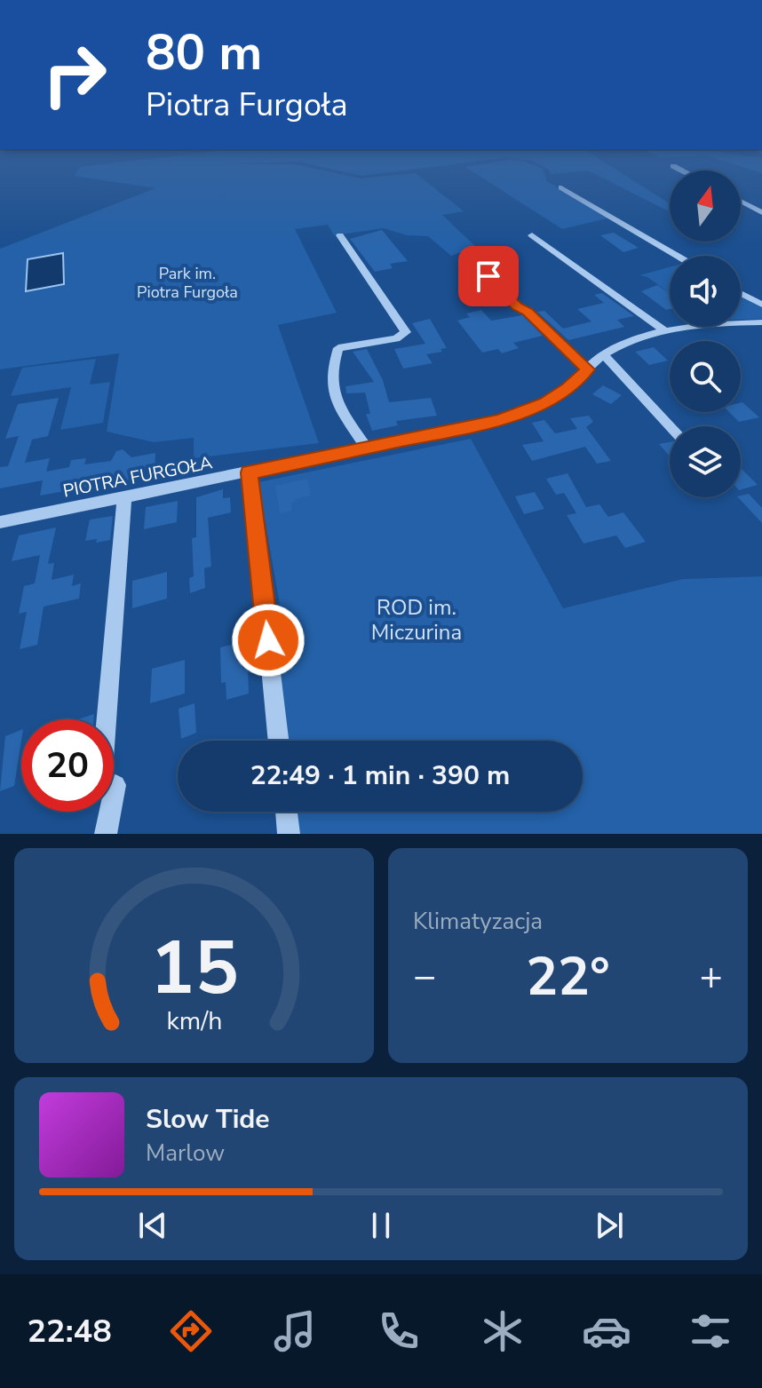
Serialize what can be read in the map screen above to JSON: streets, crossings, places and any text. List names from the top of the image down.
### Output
{
  "streets": {
    "street": ["PIOTRA FURGOŁA"]
  },
  "parks": ["Park im. Piotra Furgoła", "ROD im. Miczurina"],
  "north": "top",
  "page": {
    "turn": ["80 m", "Piotra Furgoła"],
    "limit": "20",
    "trip": "22:49 · 1 min · 390 m",
    "tile": "Klimatyzacja",
    "heat": ["−", "22°", "+"],
    "song": ["Slow Tide", "Marlow"],
    "tabs": "22:48",
    "gauge": ["15", "km/h"]
  }
}
